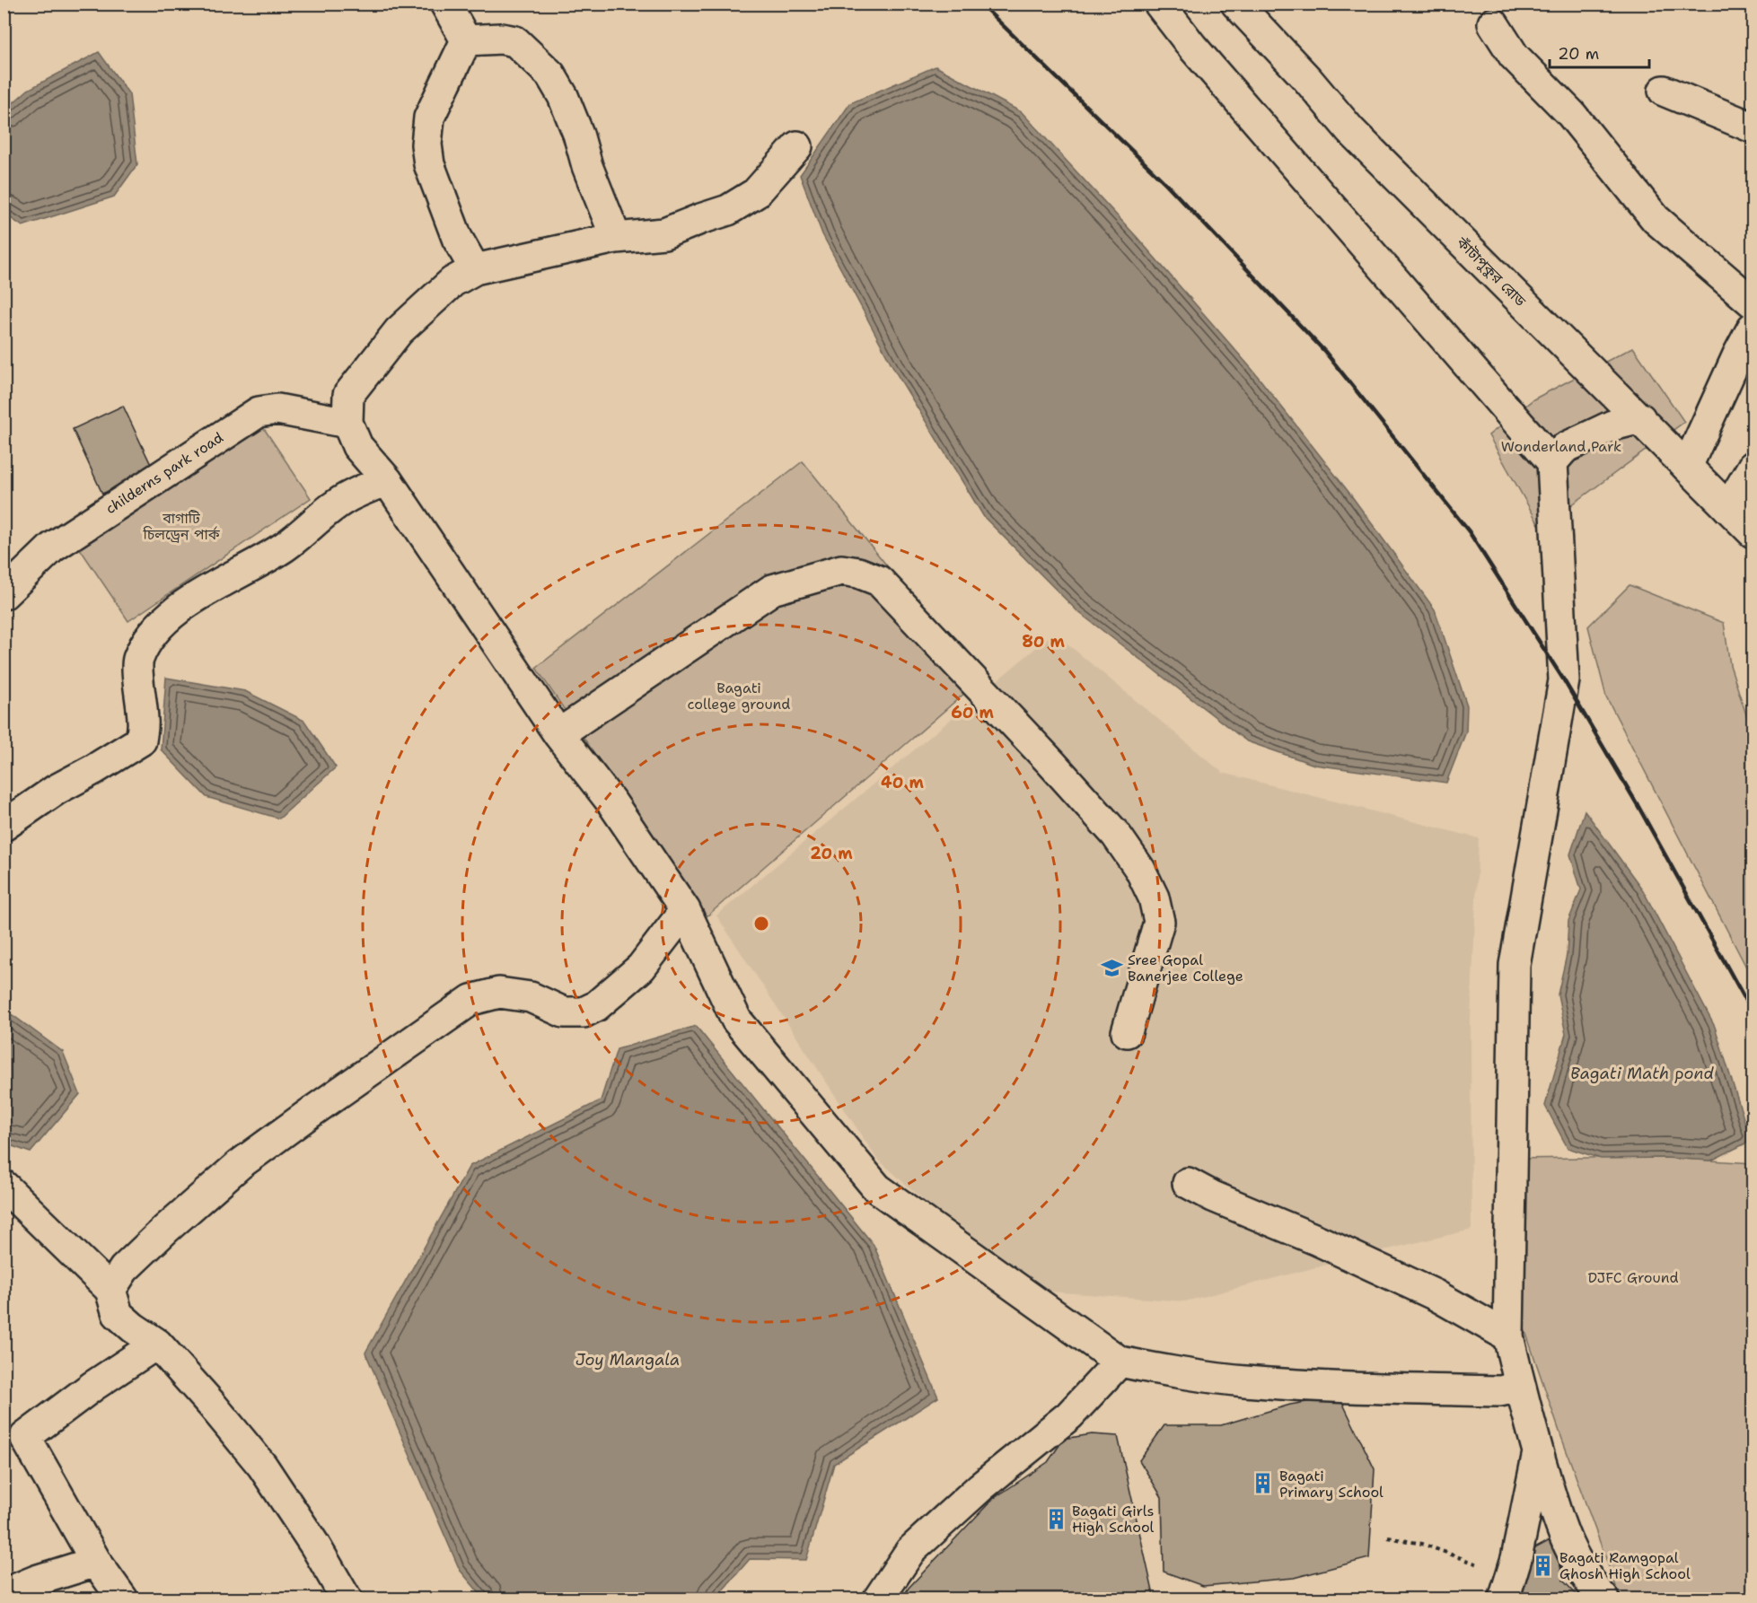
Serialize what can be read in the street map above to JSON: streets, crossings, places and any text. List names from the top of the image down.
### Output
{
  "streets": {
    "street": ["কাঁটাপুকুর রোড", "childerns park road"]
  },
  "water": ["Bagati Math pond", "Joy Mangala"],
  "parks": [
    "Wonderland Park",
    "বাগাটি চিলড্রেন পার্ক",
    "Bagati college ground",
    "DJFC Ground"
  ],
  "places": {
    "school or university": ["Sree Gopal Banerjee College"],
    "building": ["Bagati Primary School", "Bagati Girls High School", "Bagati Ramgopal Ghosh High School"]
  },
  "scale_bar": "20 m",
  "rings": [
    "80 m",
    "60 m",
    "40 m",
    "20 m"
  ]
}
